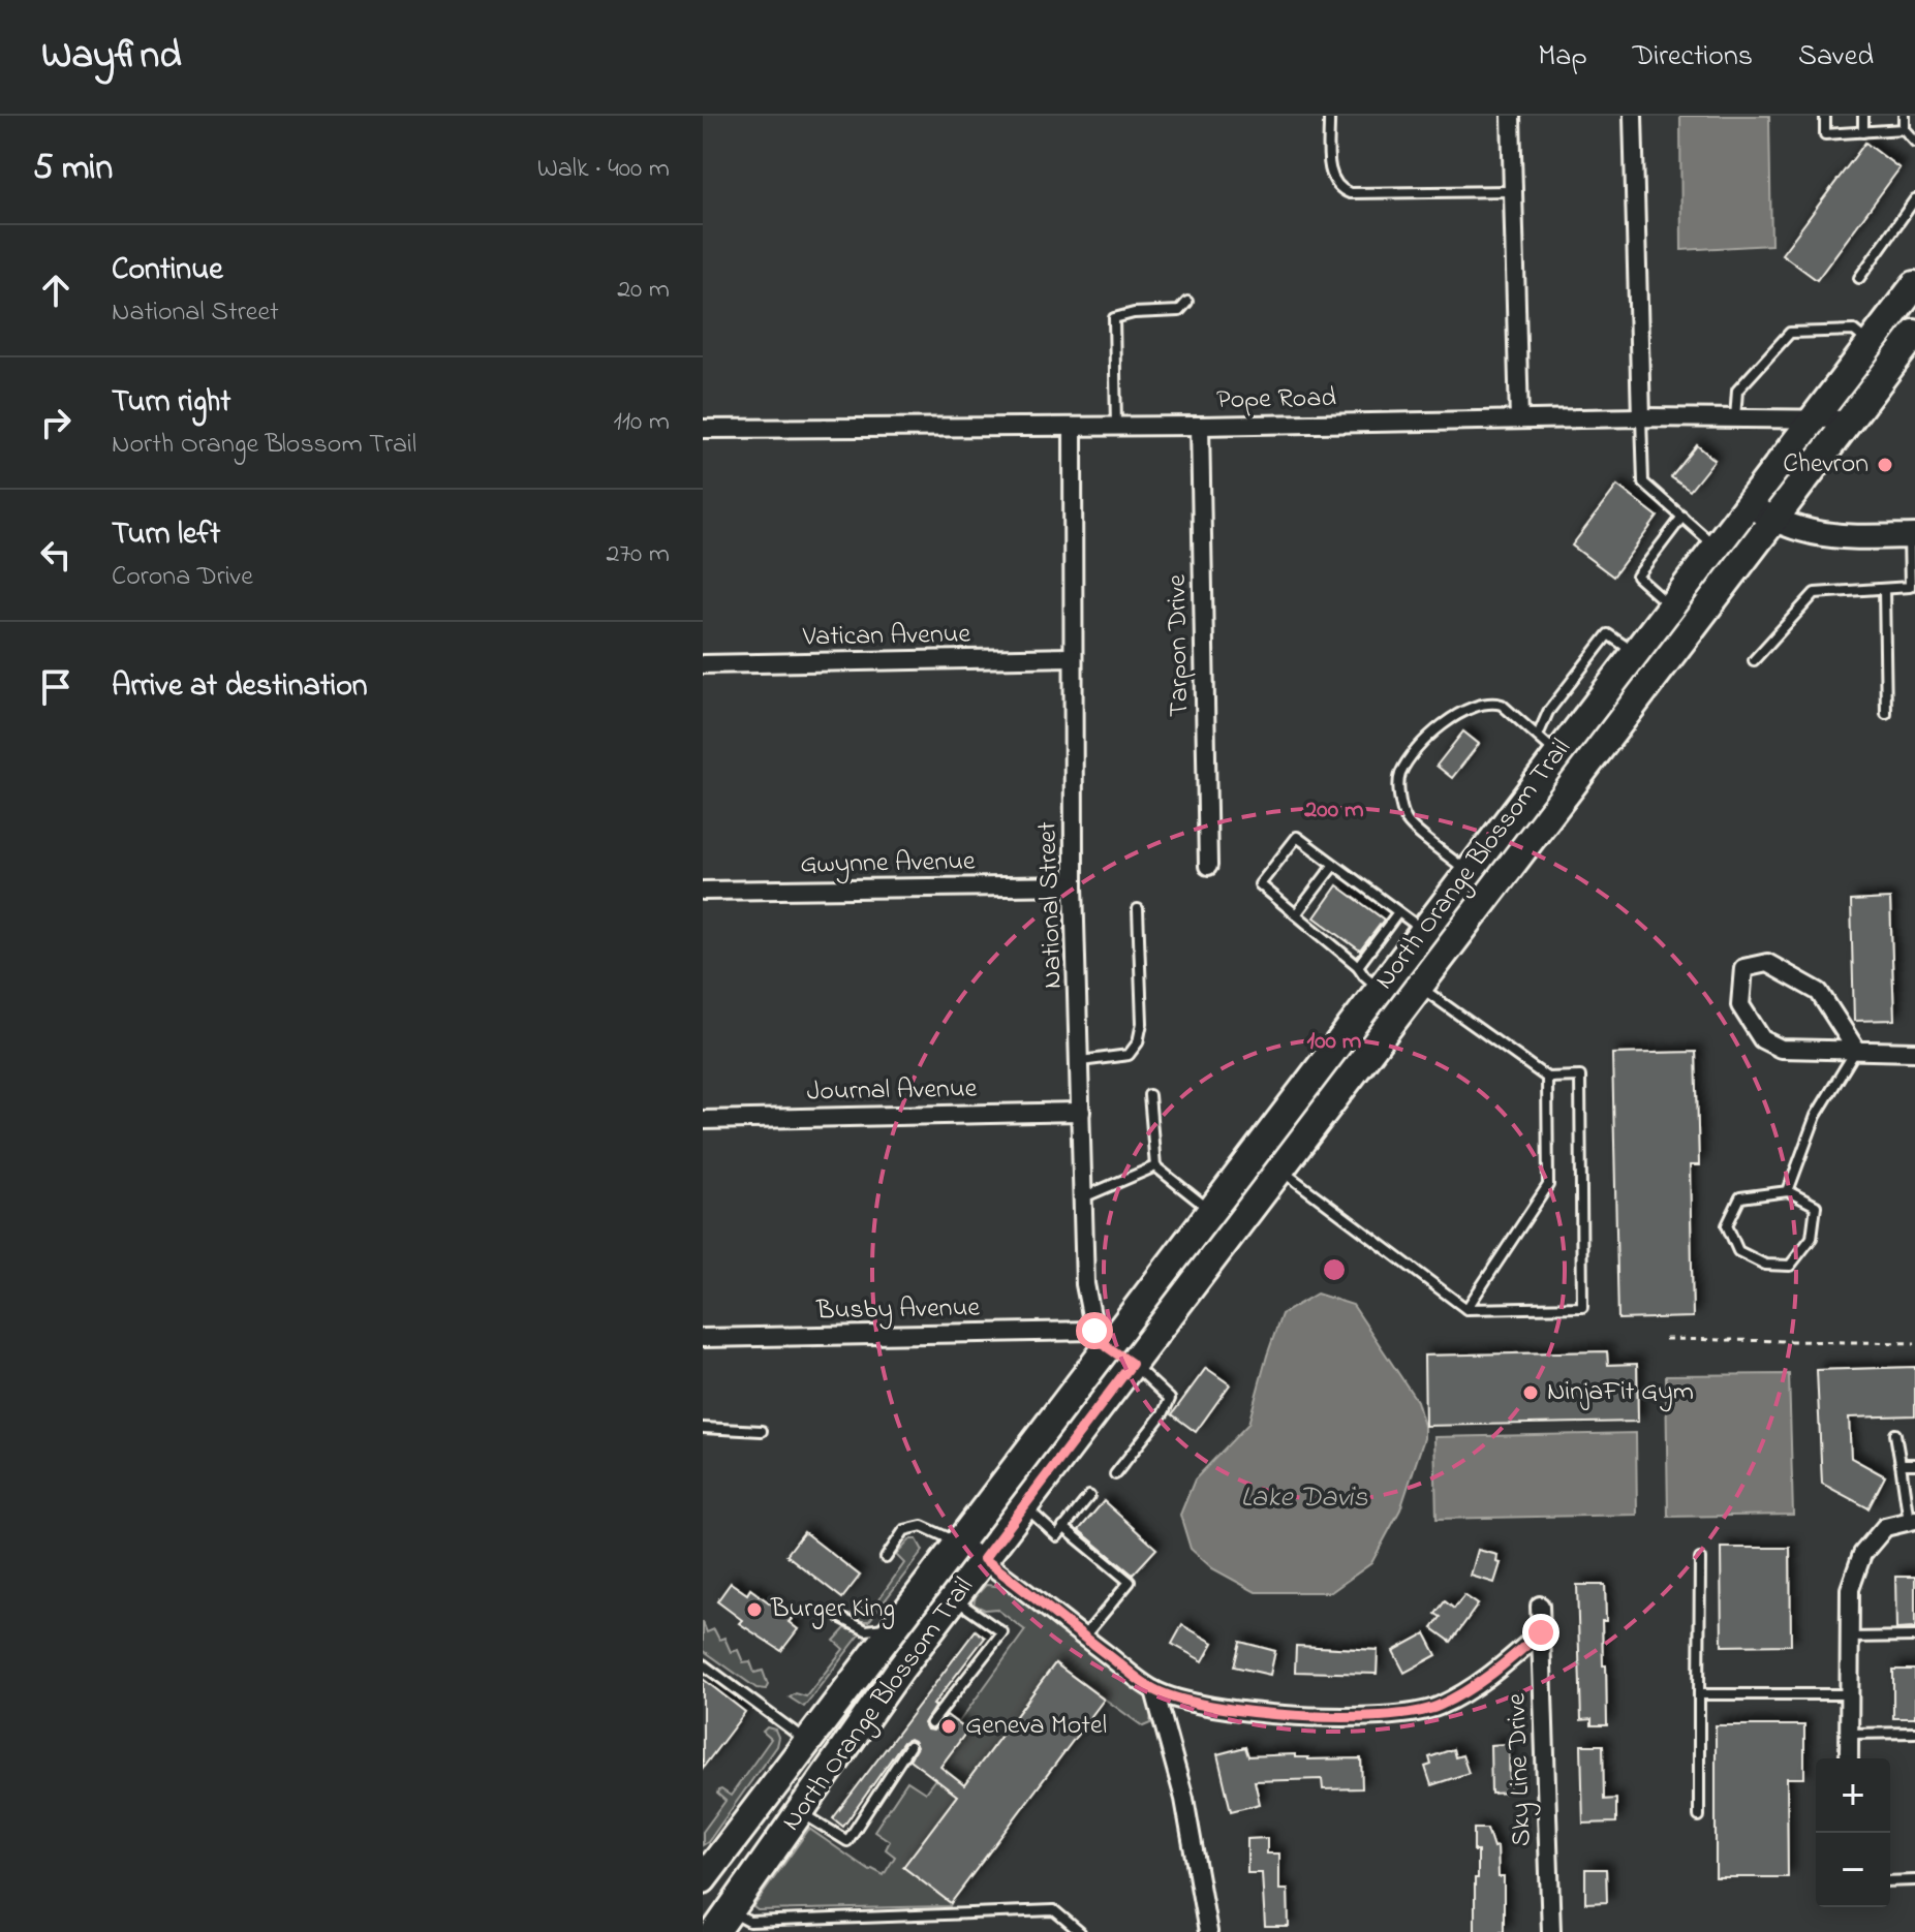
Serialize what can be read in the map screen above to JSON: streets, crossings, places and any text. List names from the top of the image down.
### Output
{
  "streets": {
    "main road": ["North Orange Blossom Trail"],
    "street": [
      "Pope Road",
      "Vatican Avenue",
      "Tarpon Drive",
      "Gwynne Avenue",
      "National Street",
      "Journal Avenue",
      "Busby Avenue",
      "Sky Line Drive"
    ]
  },
  "crossings": [
    ["Pope Road", "Tarpon Drive"],
    ["Pope Road", "North Orange Blossom Trail"],
    ["Pope Road", "National Street"],
    ["Vatican Avenue", "National Street"],
    ["Gwynne Avenue", "National Street"],
    ["North Orange Blossom Trail", "National Street"],
    ["North Orange Blossom Trail", "Busby Avenue"],
    ["National Street", "Journal Avenue"],
    ["National Street", "Busby Avenue"]
  ],
  "water": ["Lake Davis"],
  "places": [
    "Chevron",
    "NinjaFit Gym",
    "Burger King",
    "Geneva Motel"
  ],
  "page": {
    "header": "Wayfind",
    "nav": ["Map", "Directions", "Saved"],
    "heading": ["5 min", "Walk · 400 m"],
    "list": [
      ["Continue", "National Street", "20 m"],
      ["Turn right", "North Orange Blossom Trail", "110 m"],
      ["Turn left", "Corona Drive", "270 m"],
      "Arrive at destination"
    ],
    "map_buttons": ["+", "−"]
  },
  "rings": ["200 m", "100 m"]
}
